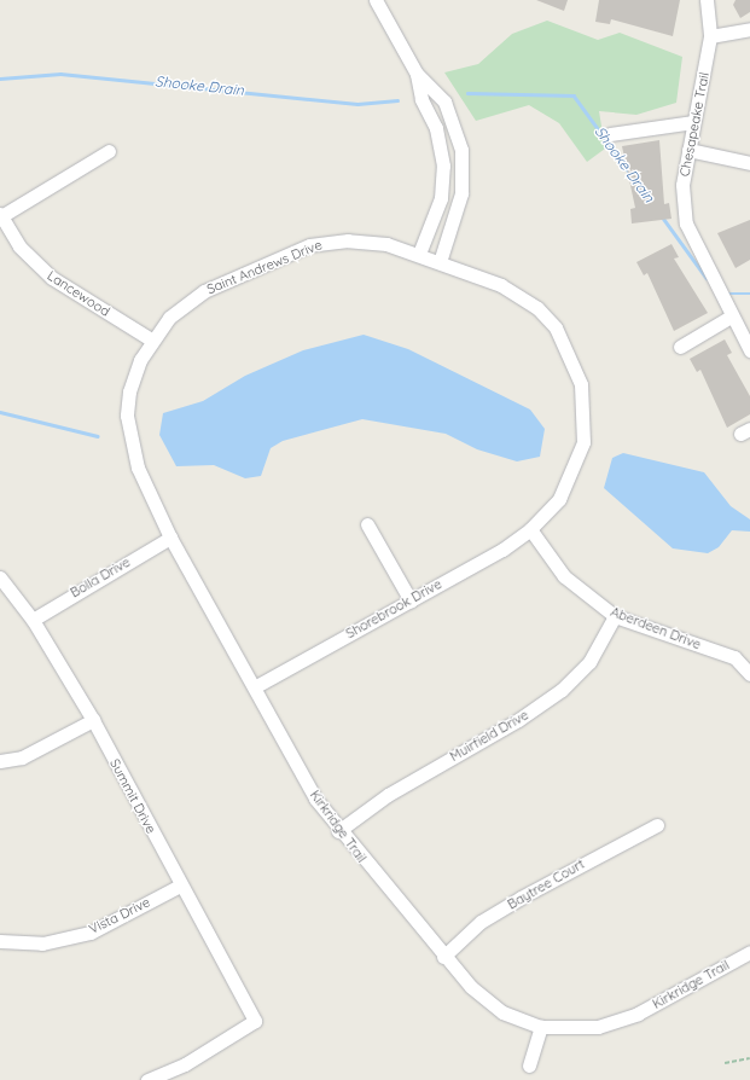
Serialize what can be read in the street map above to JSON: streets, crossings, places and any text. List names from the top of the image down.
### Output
{
  "streets": {
    "street": [
      "Chesapeake Trail",
      "Saint Andrews Drive",
      "Lancewood",
      "Bolla Drive",
      "Shorebrook Drive",
      "Aberdeen Drive",
      "Muirfield Drive",
      "Summit Drive",
      "Kirkridge Trail",
      "Baytree Court",
      "Vista Drive"
    ]
  },
  "crossings": [
    ["Saint Andrews Drive", "Lancewood"],
    ["Saint Andrews Drive", "Shorebrook Drive"],
    ["Saint Andrews Drive", "Aberdeen Drive"],
    ["Saint Andrews Drive", "Kirkridge Trail"],
    ["Lancewood", "Kirkridge Trail"],
    ["Bolla Drive", "Summit Drive"],
    ["Bolla Drive", "Kirkridge Trail"],
    ["Shorebrook Drive", "Aberdeen Drive"],
    ["Shorebrook Drive", "Kirkridge Trail"],
    ["Aberdeen Drive", "Muirfield Drive"],
    ["Muirfield Drive", "Kirkridge Trail"],
    ["Summit Drive", "Vista Drive"],
    ["Kirkridge Trail", "Baytree Court"]
  ],
  "water": ["Shooke Drain"]
}
